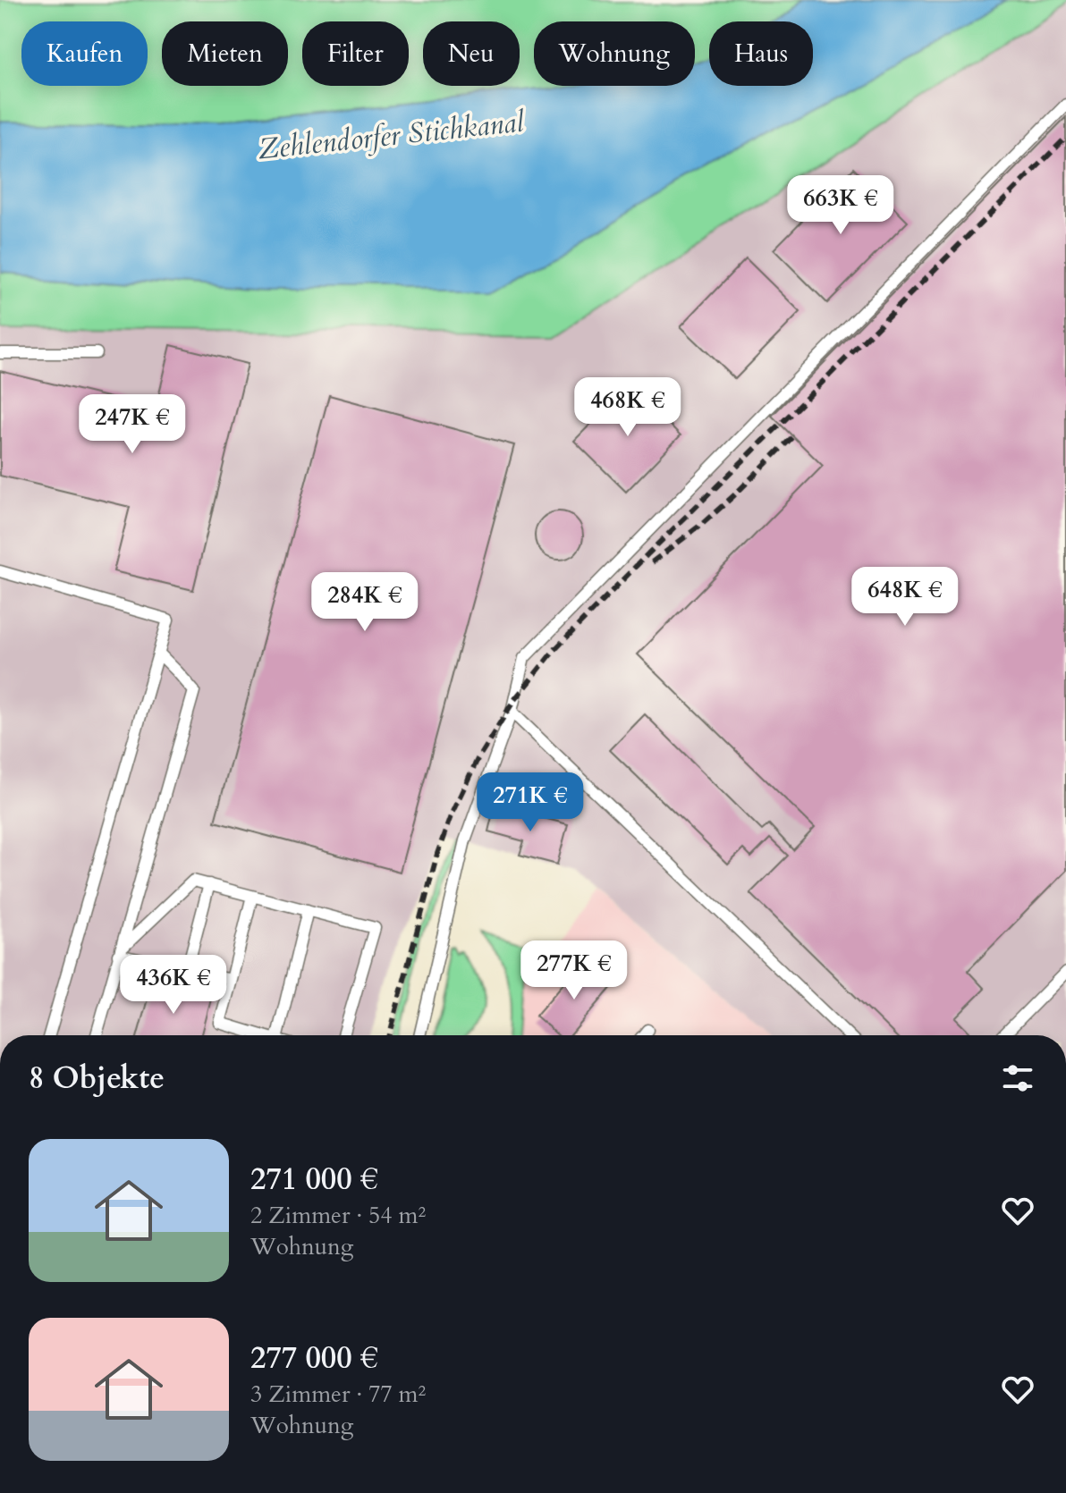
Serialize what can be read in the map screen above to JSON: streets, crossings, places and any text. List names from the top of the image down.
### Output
{
  "water": ["Zehlendorfer Stichkanal"],
  "page": {
    "chip": [
      "Kaufen",
      "Mieten",
      "Filter",
      "Neu",
      "Wohnung",
      "Haus"
    ],
    "price": [
      "663K €",
      "468K €",
      "247K €",
      "648K €",
      "284K €",
      "271K €",
      "277K €",
      "436K €"
    ],
    "heading": "8 Objekte",
    "list": [
      {
        "name": "271 000 €",
        "note": "2 Zimmer · 54 m² · Wohnung"
      },
      {
        "name": "277 000 €",
        "note": "3 Zimmer · 77 m² · Wohnung"
      }
    ]
  }
}
